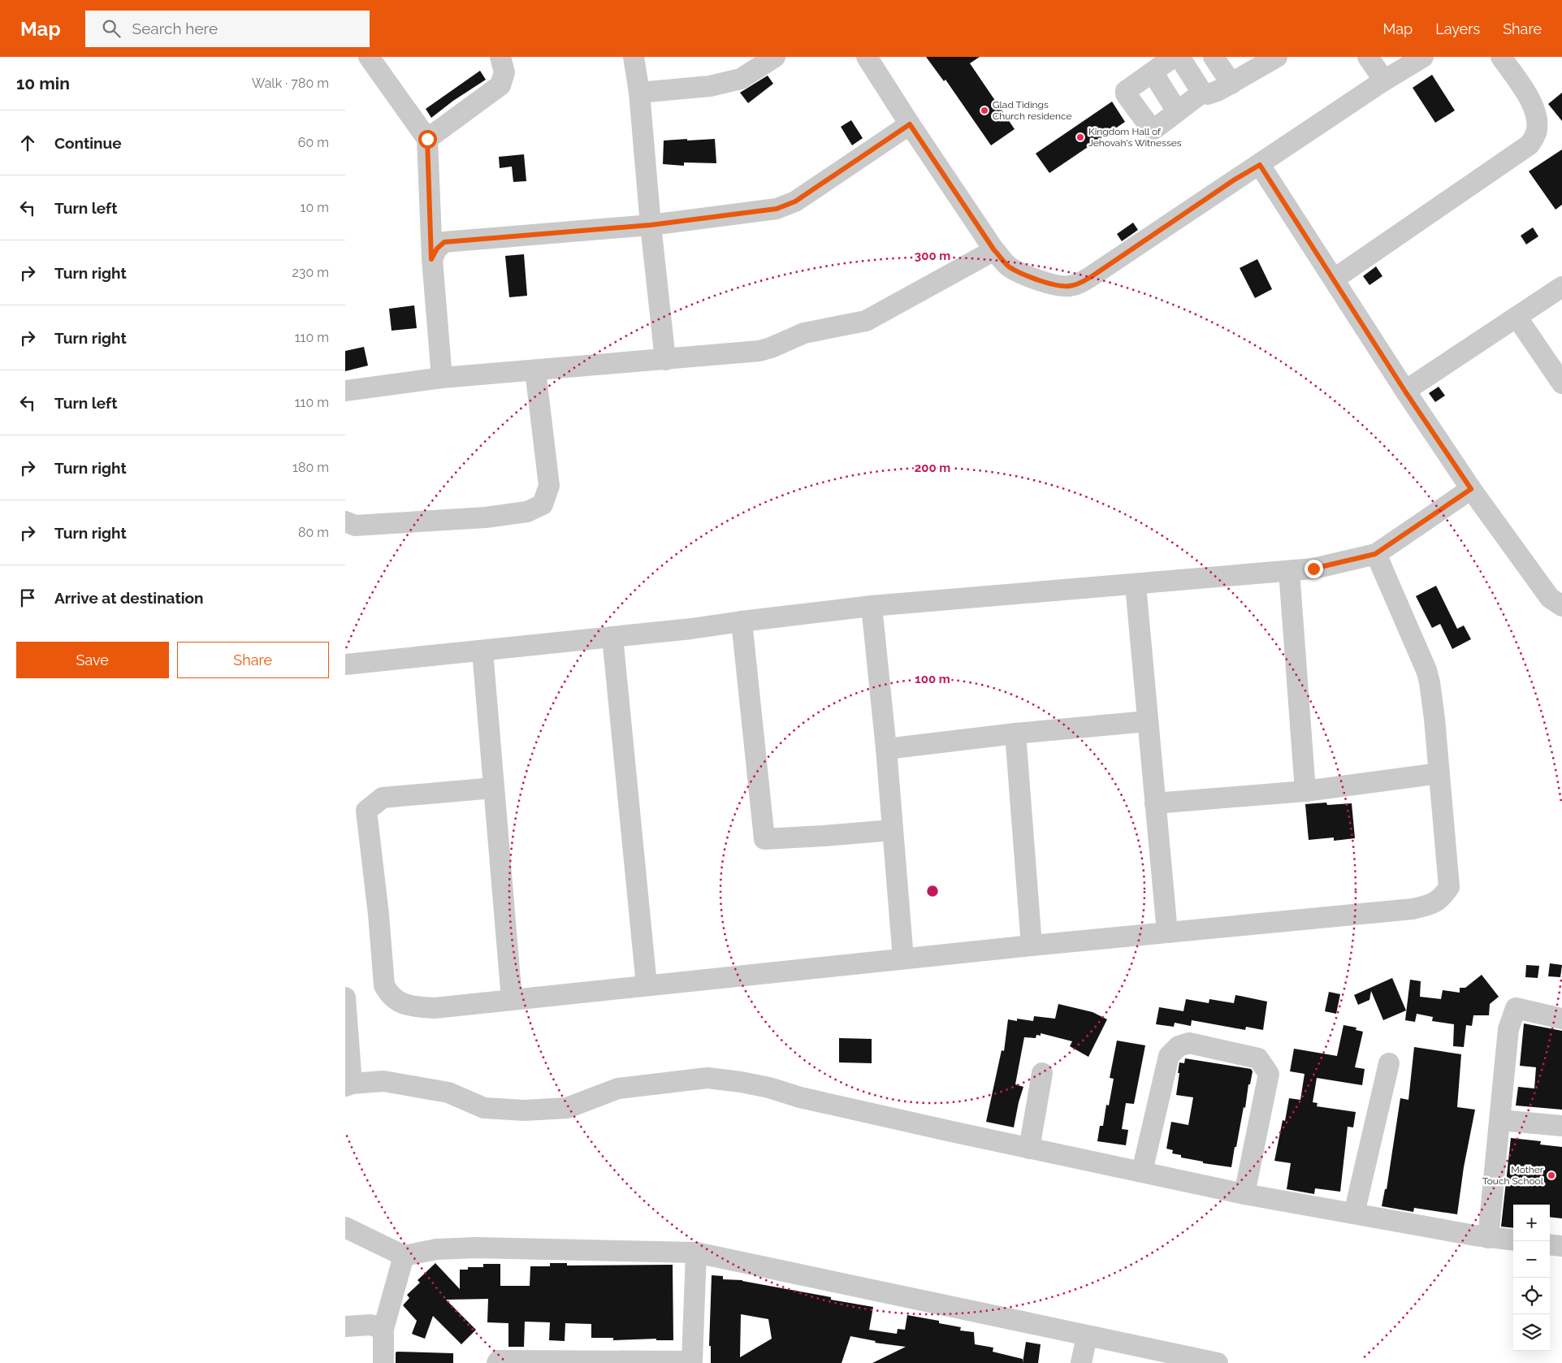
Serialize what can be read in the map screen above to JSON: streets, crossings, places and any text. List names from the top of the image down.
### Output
{
  "places": ["Glad Tidings Church residence", "Kingdom Hall of Jehovah's Witnesses", "Mother Touch School"],
  "page": {
    "header": "Map",
    "search": "Search here",
    "nav": ["Map", "Layers", "Share"],
    "heading": ["10 min", "Walk · 780 m"],
    "list": [
      ["Continue", "60 m"],
      ["Turn left", "10 m"],
      ["Turn right", "230 m"],
      ["Turn right", "110 m"],
      ["Turn left", "110 m"],
      ["Turn right", "180 m"],
      ["Turn right", "80 m"],
      "Arrive at destination"
    ],
    "buttons": ["Save", "Share"],
    "map_buttons": ["+", "−"]
  },
  "rings": ["300 m", "200 m", "100 m"]
}
